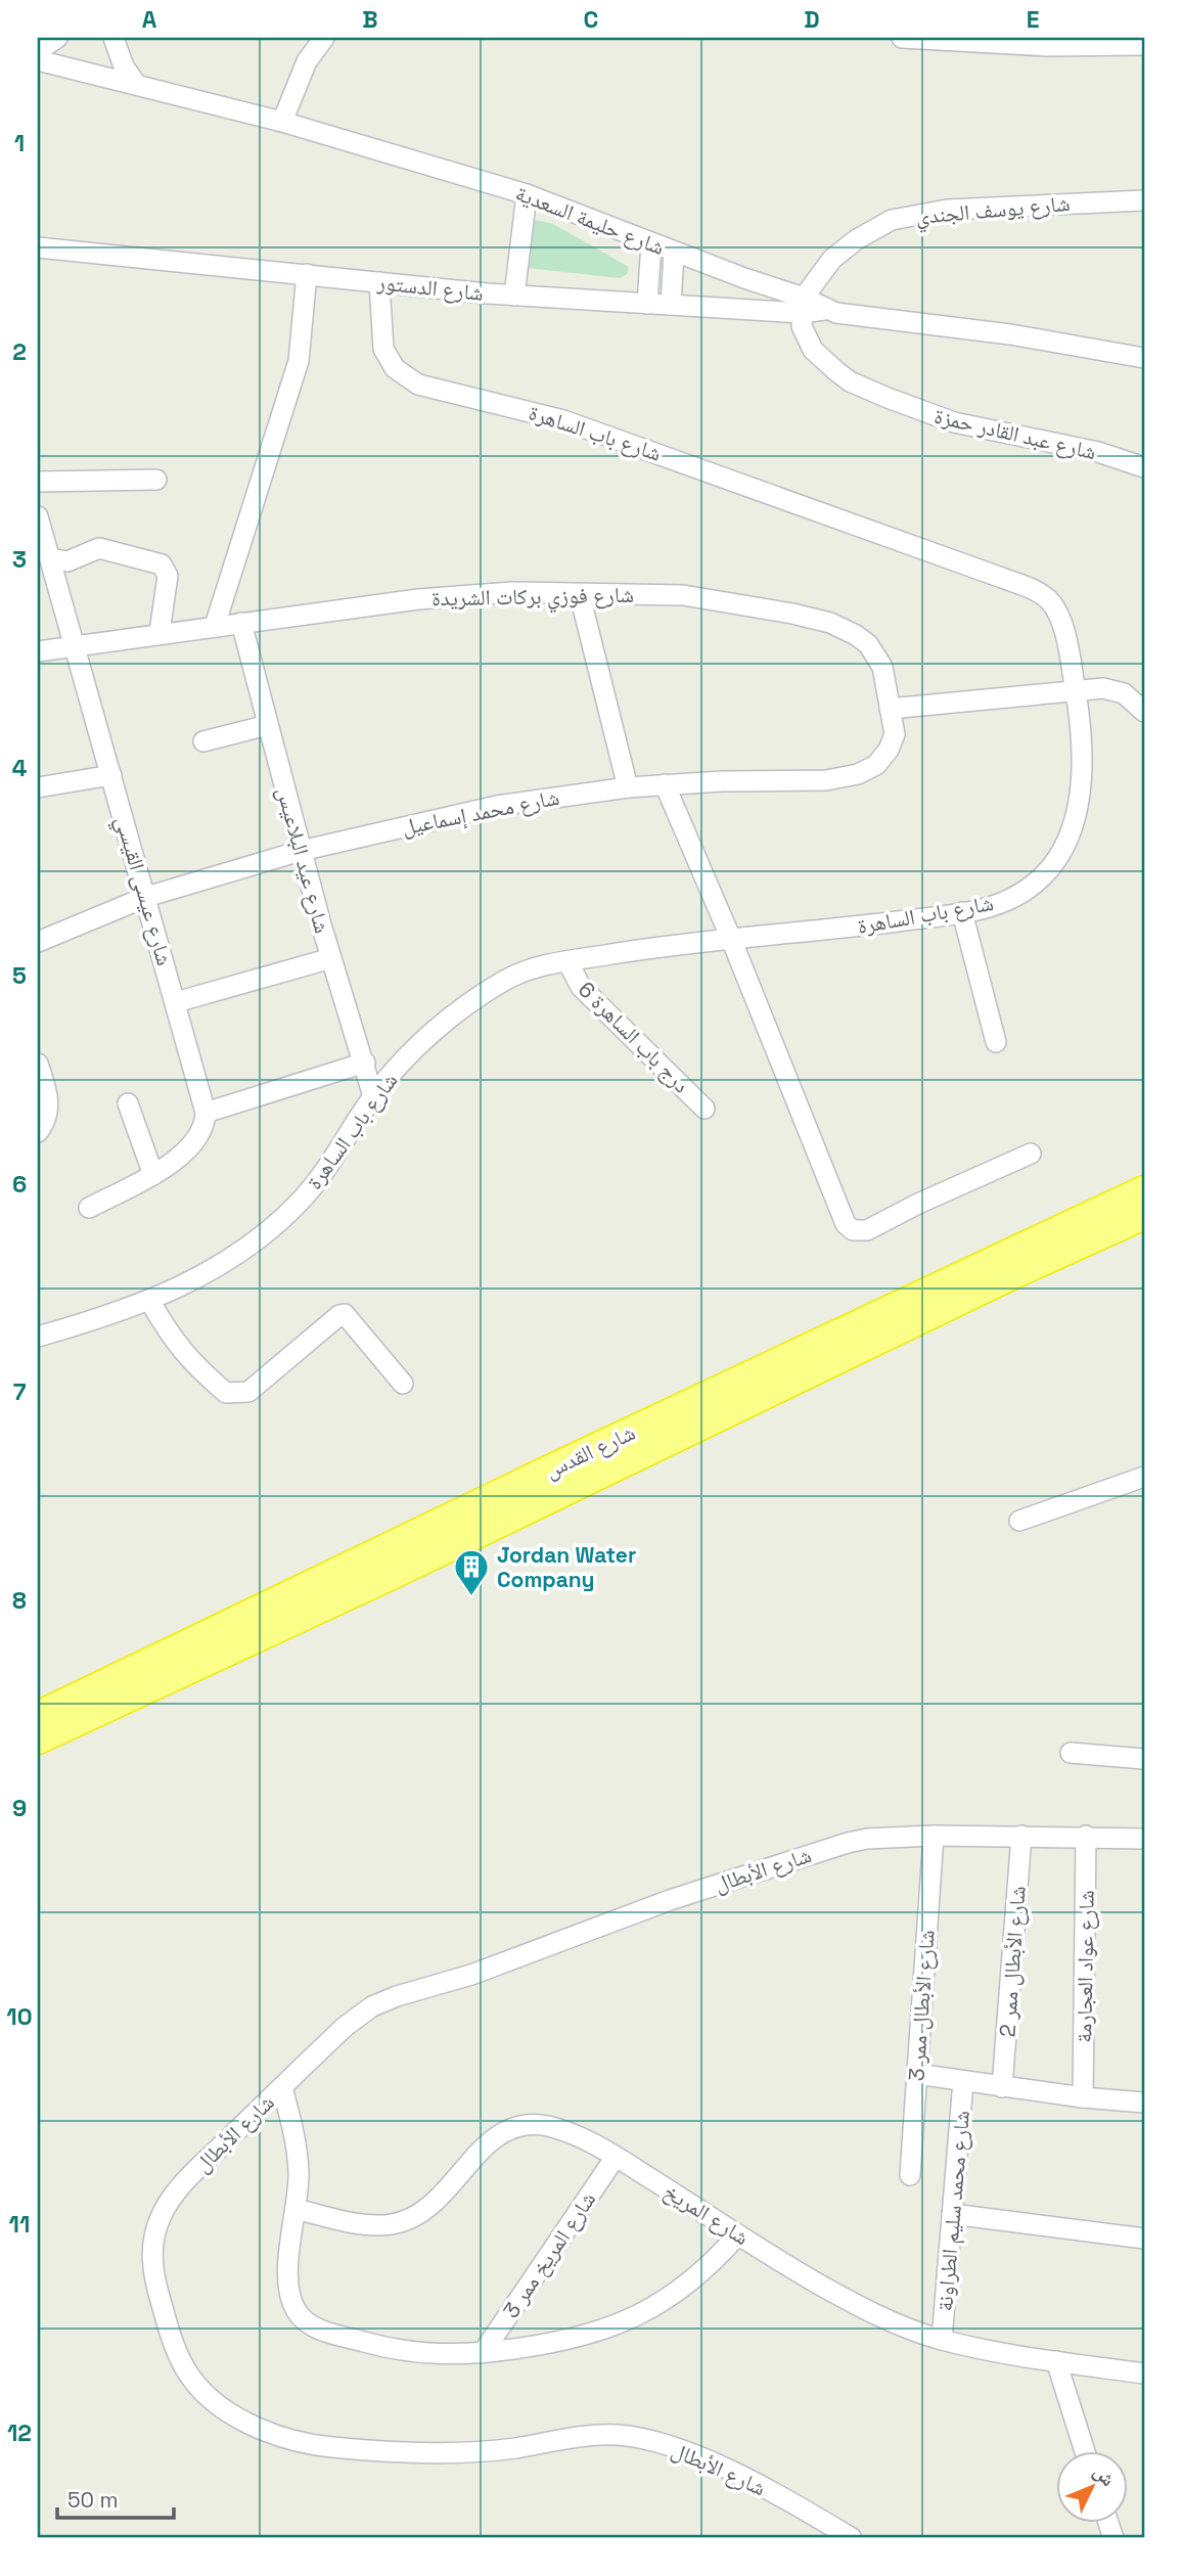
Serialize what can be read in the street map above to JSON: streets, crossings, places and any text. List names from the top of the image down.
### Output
{
  "streets": {
    "highway": ["شارع القدس"],
    "street": [
      "شارع يوسف الجندي",
      "شارع حليمة السعدية",
      "شارع الدستور",
      "شارع باب الساهرة",
      "شارع عبد القادر حمزة",
      "شارع فوزي بركات الشريدة",
      "شارع محمد إسماعيل",
      "شارع عيد البلاعيس",
      "شارع عيسى القيسي",
      "درج باب الساهرة 6",
      "شارع الأبطال",
      "شارع الأبطال ممر 2",
      "شارع عواد العجارمة",
      "شارع الأبطال ممر 3",
      "شارع محمد سليم الطراونة",
      "شارع المريخ",
      "شارع المريخ ممر 3"
    ]
  },
  "crossings": [
    ["شارع يوسف الجندي", "شارع حليمة السعدية"],
    ["شارع يوسف الجندي", "شارع الدستور"],
    ["شارع يوسف الجندي", "شارع عبد القادر حمزة"],
    ["شارع حليمة السعدية", "شارع الدستور"],
    ["شارع حليمة السعدية", "شارع عبد القادر حمزة"],
    ["شارع الدستور", "شارع باب الساهرة"],
    ["شارع الدستور", "شارع عبد القادر حمزة"],
    ["شارع باب الساهرة", "شارع عيد البلاعيس"],
    ["شارع باب الساهرة", "درج باب الساهرة 6"],
    ["شارع فوزي بركات الشريدة", "شارع محمد إسماعيل"],
    ["شارع فوزي بركات الشريدة", "شارع عيد البلاعيس"],
    ["شارع فوزي بركات الشريدة", "شارع عيسى القيسي"],
    ["شارع محمد إسماعيل", "شارع عيد البلاعيس"],
    ["شارع محمد إسماعيل", "شارع عيسى القيسي"],
    ["شارع الأبطال", "شارع الأبطال ممر 2"],
    ["شارع الأبطال", "شارع عواد العجارمة"],
    ["شارع الأبطال", "شارع الأبطال ممر 3"],
    ["شارع الأبطال ممر 2", "شارع محمد سليم الطراونة"],
    ["شارع عواد العجارمة", "شارع محمد سليم الطراونة"],
    ["شارع الأبطال ممر 3", "شارع محمد سليم الطراونة"],
    ["شارع محمد سليم الطراونة", "شارع المريخ"],
    ["شارع المريخ", "شارع المريخ ممر 3"]
  ],
  "places": {
    "building": ["Jordan Water Company"]
  },
  "scale_bar": "50 m",
  "north": "top right",
  "grid": {
    "columns": [
      "A",
      "B",
      "C",
      "D",
      "E"
    ],
    "rows": [
      "1",
      "2",
      "3",
      "4",
      "5",
      "6",
      "7",
      "8",
      "9",
      "10",
      "11",
      "12"
    ]
  }
}
